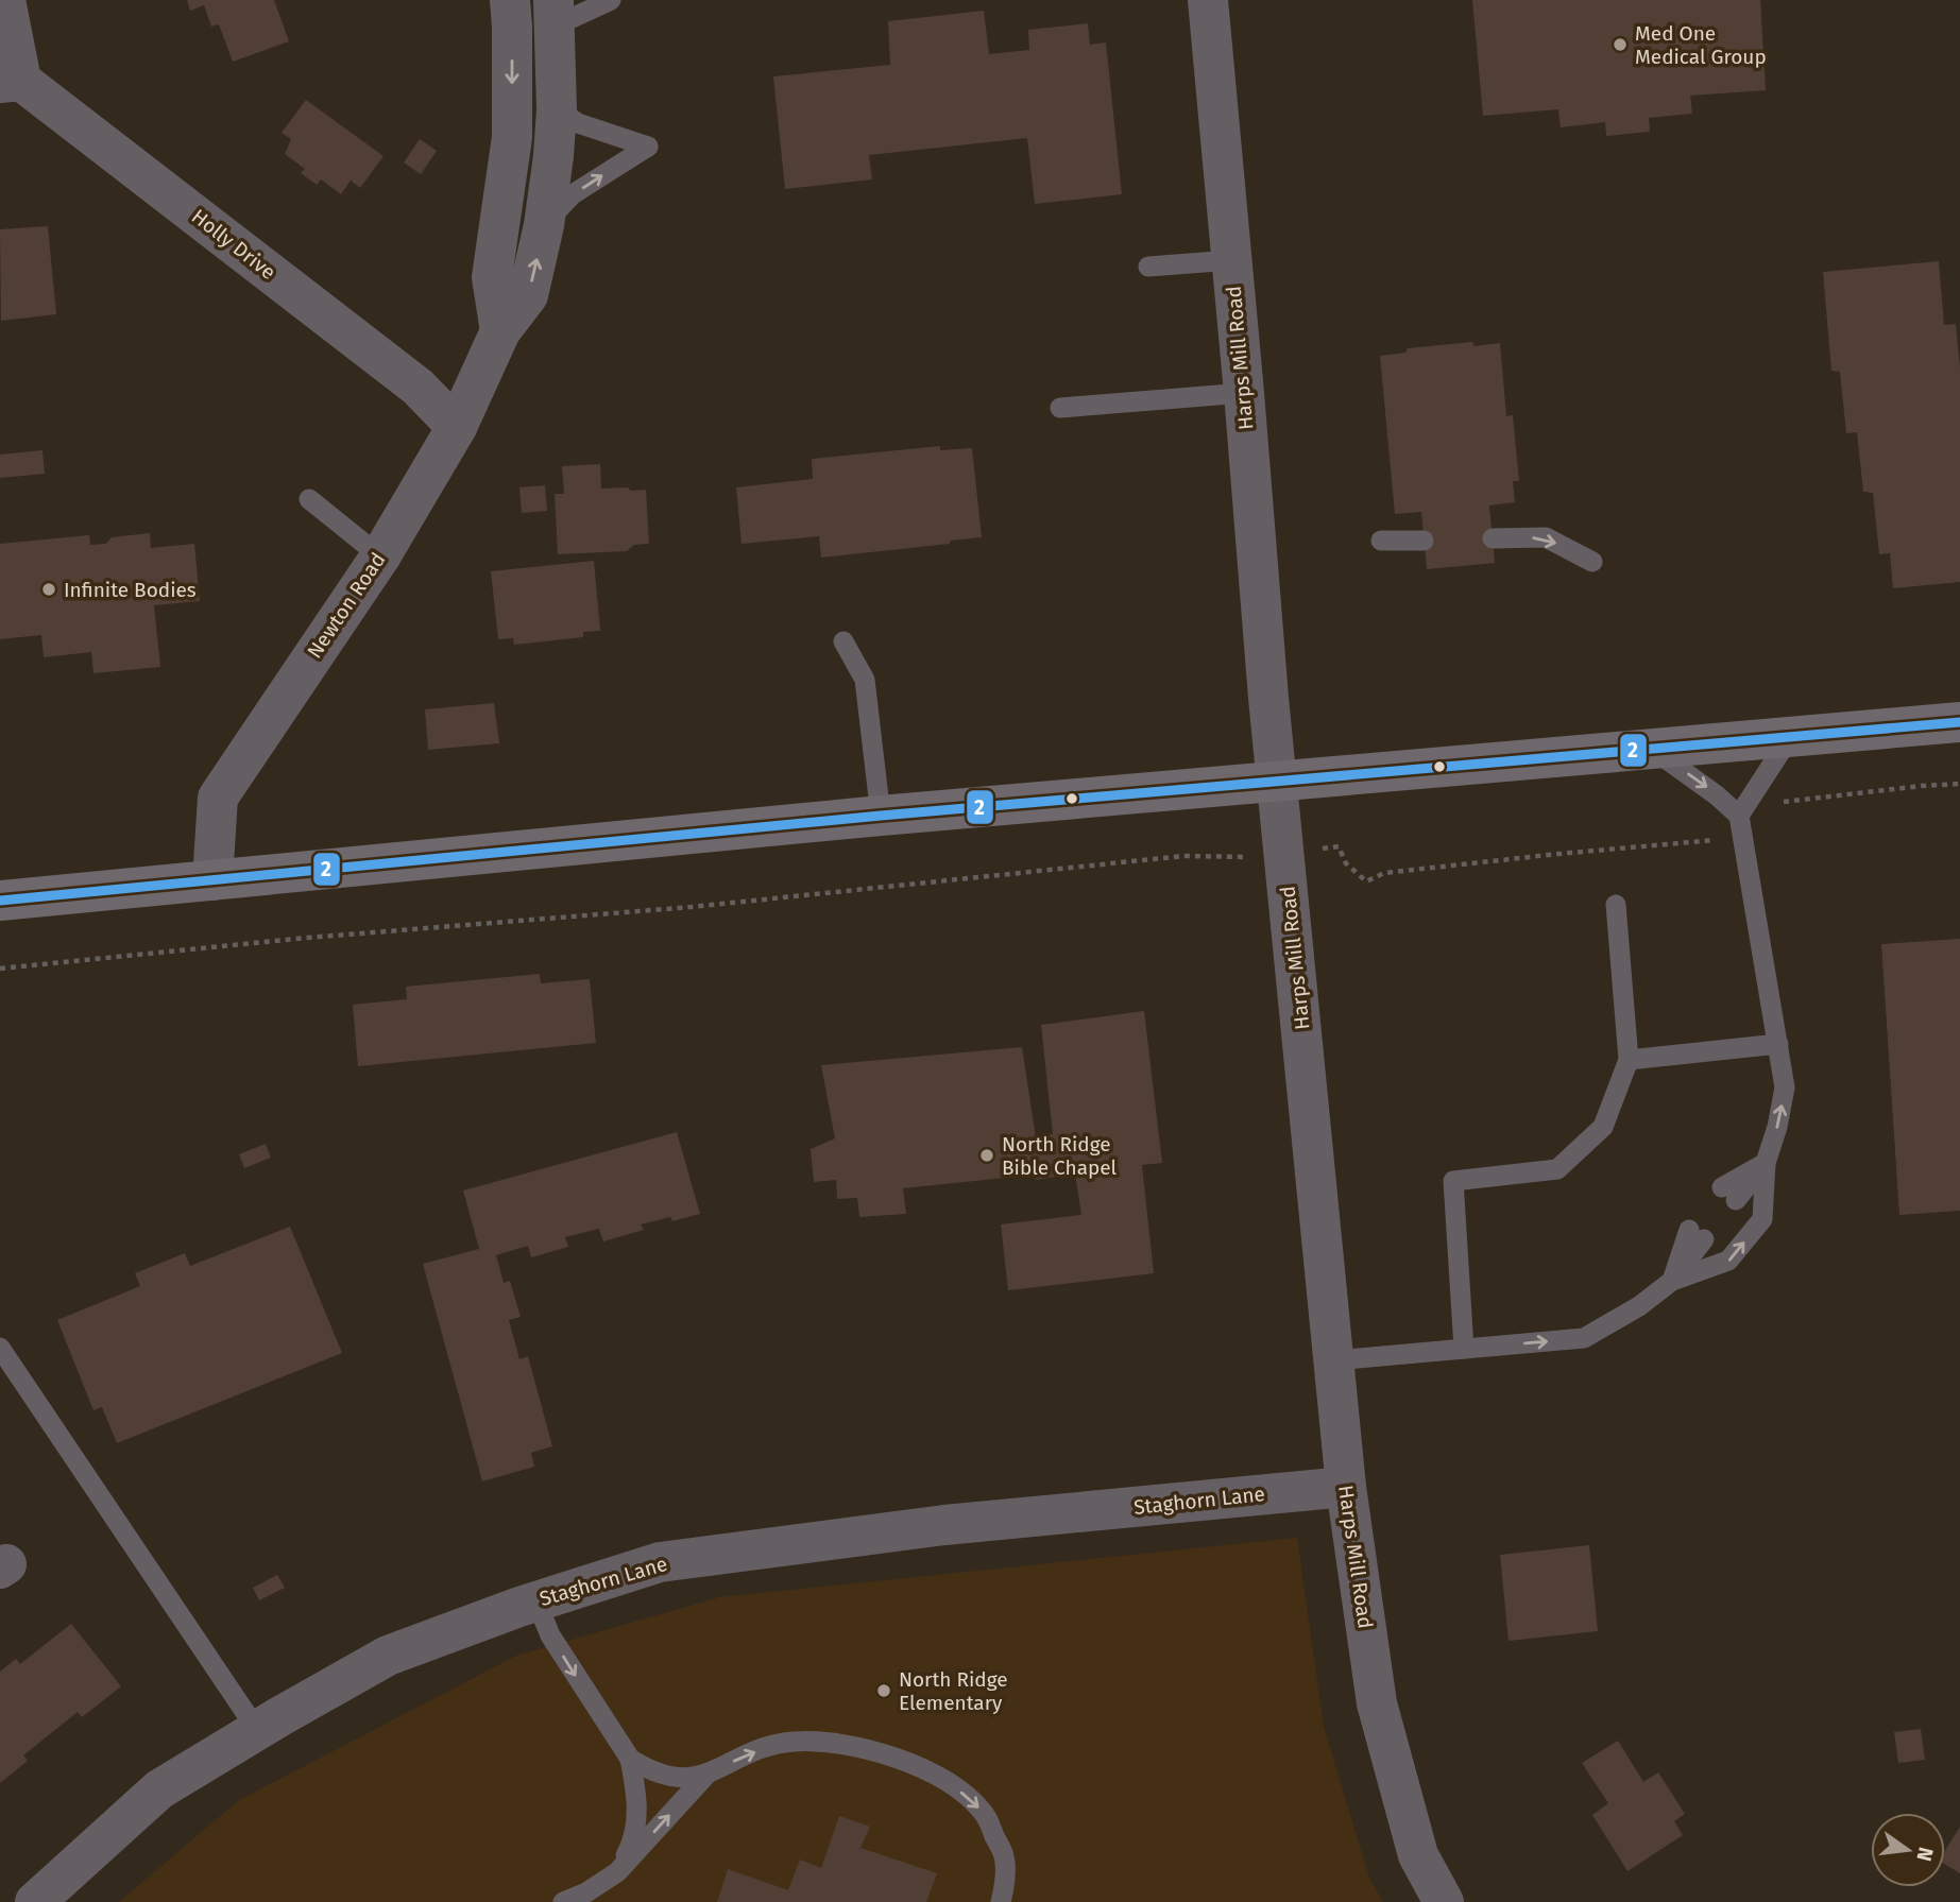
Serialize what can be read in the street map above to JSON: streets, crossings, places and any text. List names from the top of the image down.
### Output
{
  "streets": {
    "street": [
      "Holly Drive",
      "Harps Mill Road",
      "Newton Road",
      "Staghorn Lane"
    ]
  },
  "crossings": [
    ["Holly Drive", "Newton Road"],
    ["Harps Mill Road", "Staghorn Lane"]
  ],
  "places": [
    "Med One Medical Group",
    "Infinite Bodies",
    "North Ridge Bible Chapel",
    "North Ridge Elementary"
  ],
  "lines": ["transit line 2"],
  "north": "right"
}
